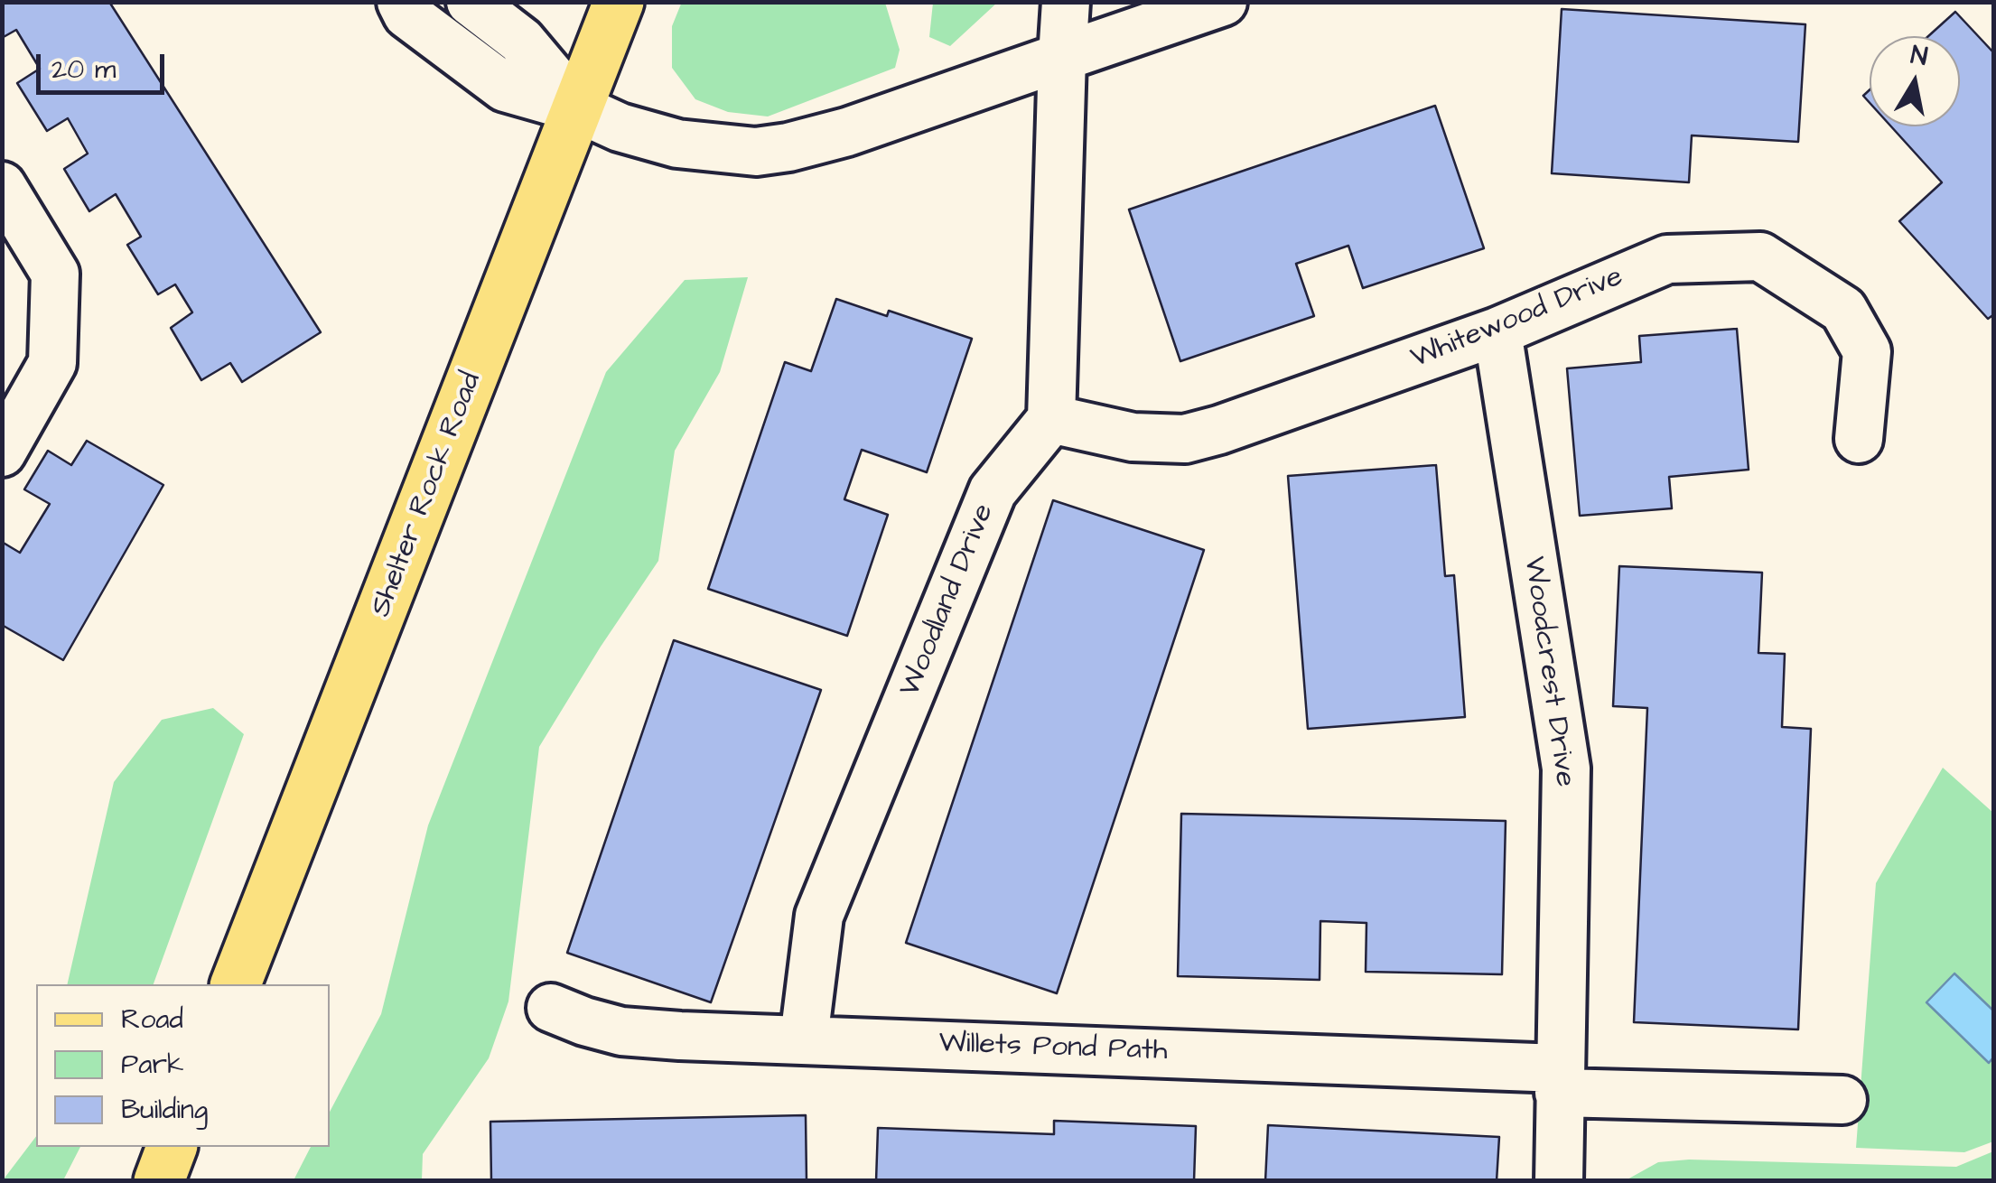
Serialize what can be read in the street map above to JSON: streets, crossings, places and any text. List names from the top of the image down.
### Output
{
  "streets": {
    "main road": ["Shelter Rock Road"],
    "street": [
      "Whitewood Drive",
      "Woodland Drive",
      "Woodcrest Drive",
      "Willets Pond Path"
    ]
  },
  "crossings": [
    ["Whitewood Drive", "Woodland Drive"],
    ["Whitewood Drive", "Woodcrest Drive"],
    ["Woodland Drive", "Willets Pond Path"],
    ["Woodcrest Drive", "Willets Pond Path"]
  ],
  "legend": ["Road", "Park", "Building"],
  "scale_bar": "20 m",
  "north": "top"
}
